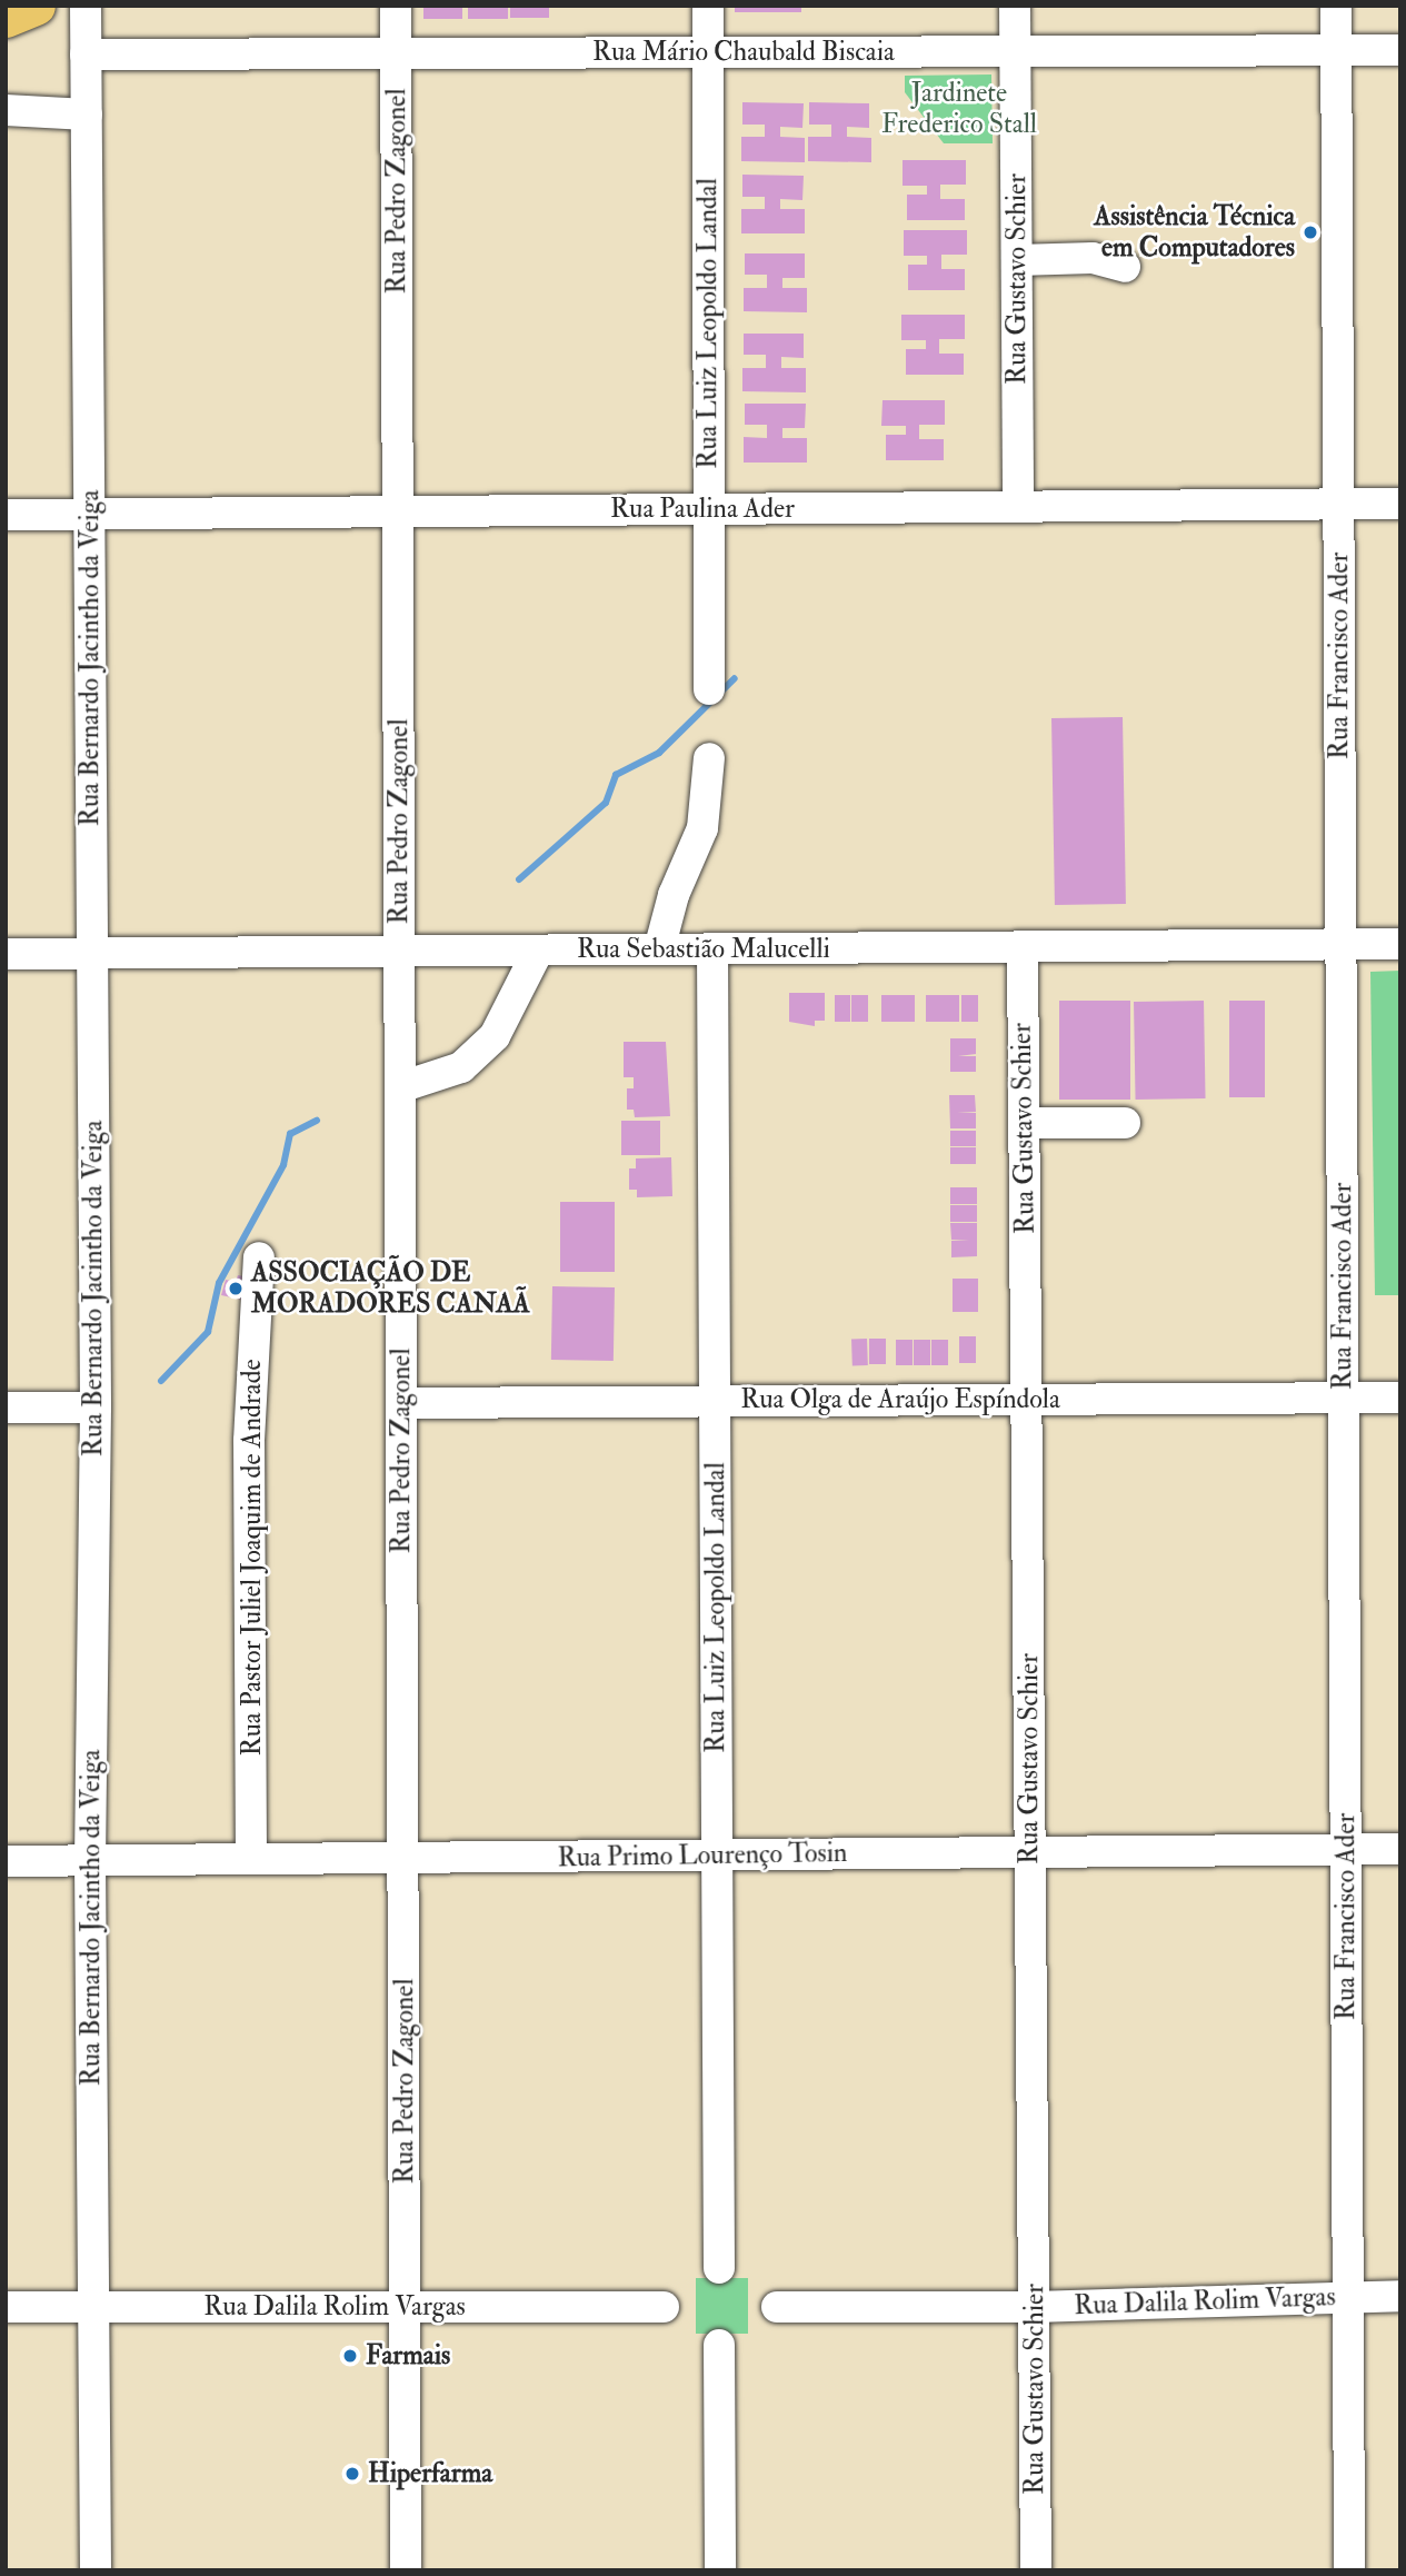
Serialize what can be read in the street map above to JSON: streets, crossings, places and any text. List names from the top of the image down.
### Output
{
  "streets": {
    "street": [
      "Rua Mário Chaubald Biscaia",
      "Rua Pedro Zagonel",
      "Rua Gustavo Schier",
      "Rua Luiz Leopoldo Landal",
      "Rua Paulina Ader",
      "Rua Francisco Ader",
      "Rua Bernardo Jacintho da Veiga",
      "Rua Sebastião Malucelli",
      "Rua Olga de Araújo Espíndola",
      "Rua Pastor Juliel Joaquim de Andrade",
      "Rua Primo Lourenço Tosin",
      "Rua Dalila Rolim Vargas"
    ]
  },
  "crossings": [
    ["Rua Mário Chaubald Biscaia", "Rua Pedro Zagonel"],
    ["Rua Mário Chaubald Biscaia", "Rua Gustavo Schier"],
    ["Rua Mário Chaubald Biscaia", "Rua Luiz Leopoldo Landal"],
    ["Rua Mário Chaubald Biscaia", "Rua Francisco Ader"],
    ["Rua Mário Chaubald Biscaia", "Rua Bernardo Jacintho da Veiga"],
    ["Rua Pedro Zagonel", "Rua Paulina Ader"],
    ["Rua Pedro Zagonel", "Rua Sebastião Malucelli"],
    ["Rua Pedro Zagonel", "Rua Olga de Araújo Espíndola"],
    ["Rua Pedro Zagonel", "Rua Primo Lourenço Tosin"],
    ["Rua Pedro Zagonel", "Rua Dalila Rolim Vargas"],
    ["Rua Gustavo Schier", "Rua Paulina Ader"],
    ["Rua Gustavo Schier", "Rua Sebastião Malucelli"],
    ["Rua Gustavo Schier", "Rua Olga de Araújo Espíndola"],
    ["Rua Gustavo Schier", "Rua Primo Lourenço Tosin"],
    ["Rua Gustavo Schier", "Rua Dalila Rolim Vargas"],
    ["Rua Luiz Leopoldo Landal", "Rua Paulina Ader"],
    ["Rua Luiz Leopoldo Landal", "Rua Sebastião Malucelli"],
    ["Rua Luiz Leopoldo Landal", "Rua Olga de Araújo Espíndola"],
    ["Rua Luiz Leopoldo Landal", "Rua Primo Lourenço Tosin"],
    ["Rua Paulina Ader", "Rua Francisco Ader"],
    ["Rua Paulina Ader", "Rua Bernardo Jacintho da Veiga"],
    ["Rua Francisco Ader", "Rua Sebastião Malucelli"],
    ["Rua Francisco Ader", "Rua Olga de Araújo Espíndola"],
    ["Rua Francisco Ader", "Rua Primo Lourenço Tosin"],
    ["Rua Francisco Ader", "Rua Dalila Rolim Vargas"],
    ["Rua Bernardo Jacintho da Veiga", "Rua Sebastião Malucelli"],
    ["Rua Bernardo Jacintho da Veiga", "Rua Primo Lourenço Tosin"],
    ["Rua Bernardo Jacintho da Veiga", "Rua Dalila Rolim Vargas"],
    ["Rua Pastor Juliel Joaquim de Andrade", "Rua Primo Lourenço Tosin"]
  ],
  "parks": ["Jardinete Frederico Stall"],
  "places": [
    "Assistência Técnica em Computadores",
    "ASSOCIAÇÃO DE MORADORES CANAÃ",
    "Farmais",
    "Hiperfarma"
  ]
}
